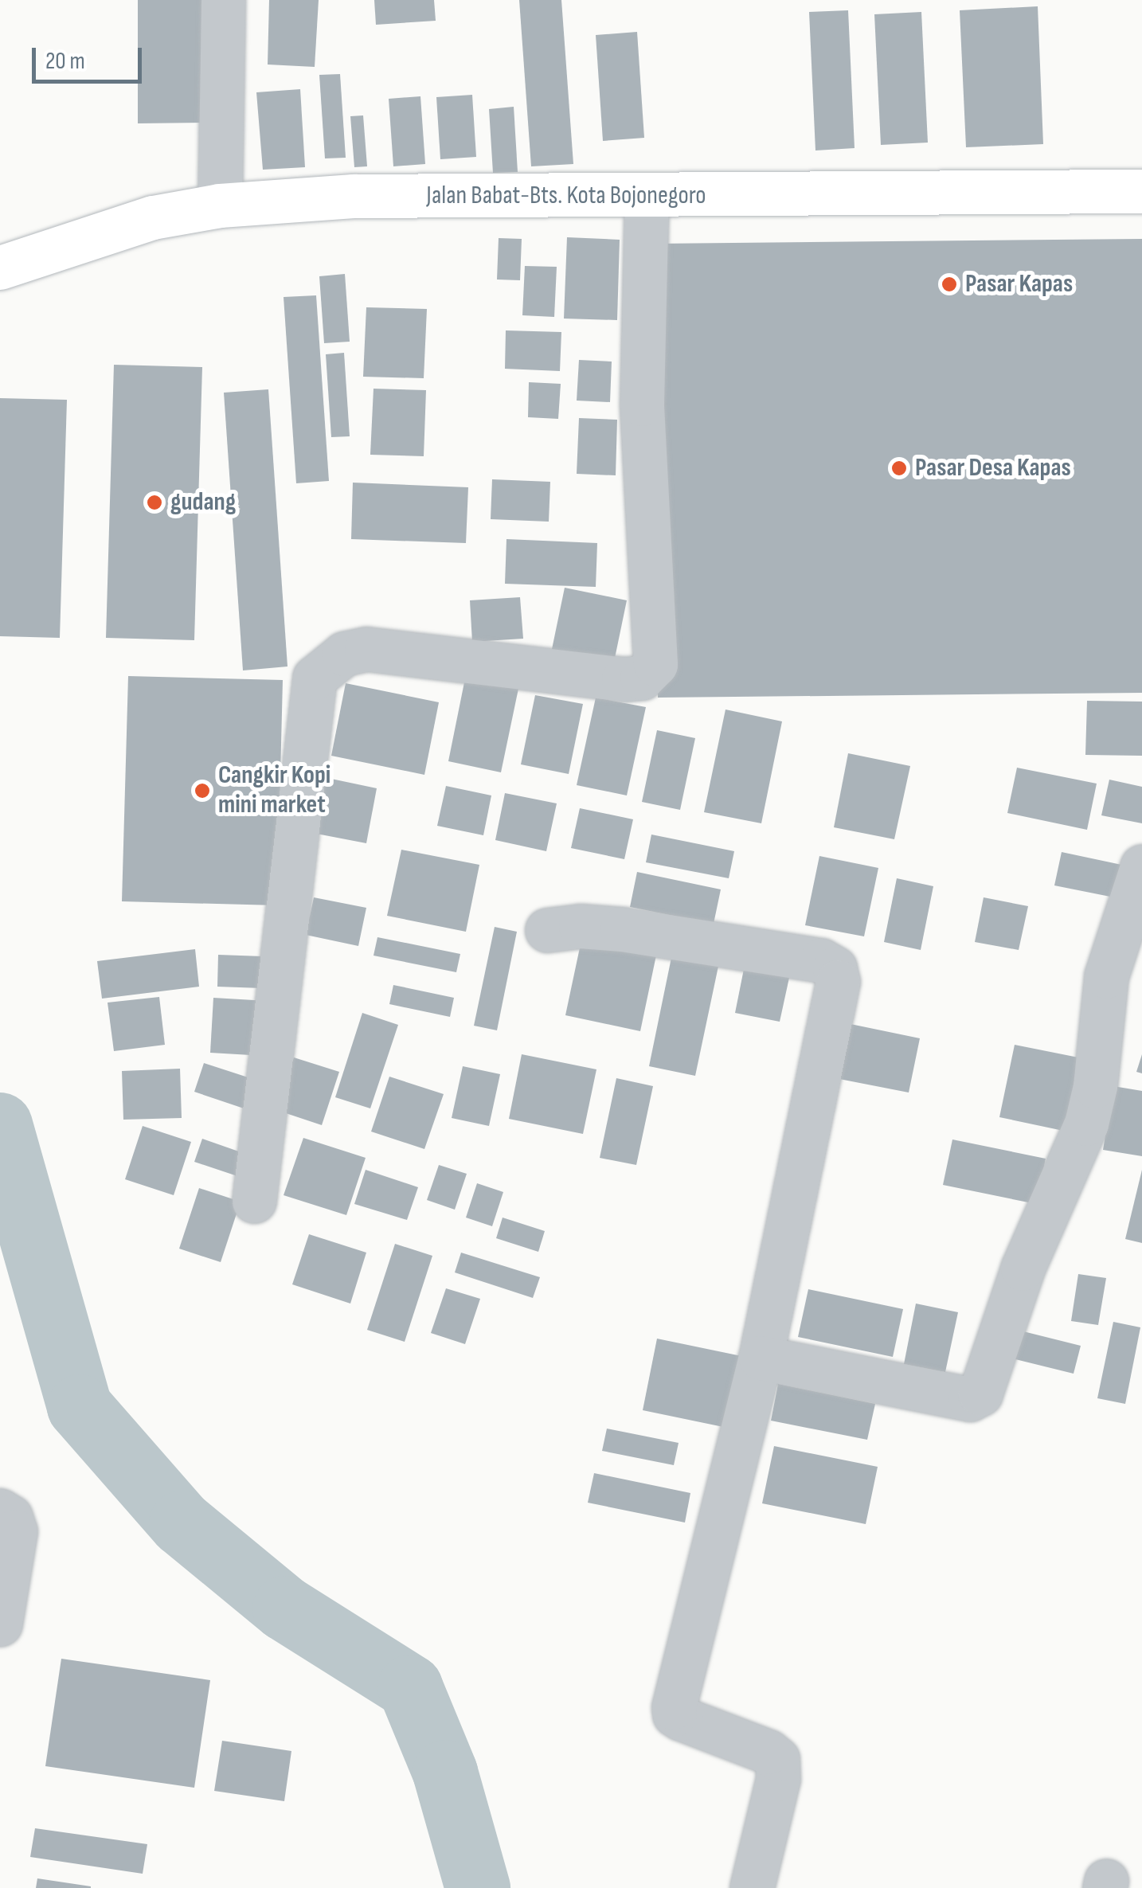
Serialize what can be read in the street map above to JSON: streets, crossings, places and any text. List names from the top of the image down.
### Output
{
  "streets": {
    "highway": ["Jalan Babat-Bts. Kota Bojonegoro"]
  },
  "places": [
    "Pasar Kapas",
    "Pasar Desa Kapas",
    "gudang",
    "Cangkir Kopi mini market"
  ],
  "scale_bar": "20 m"
}
